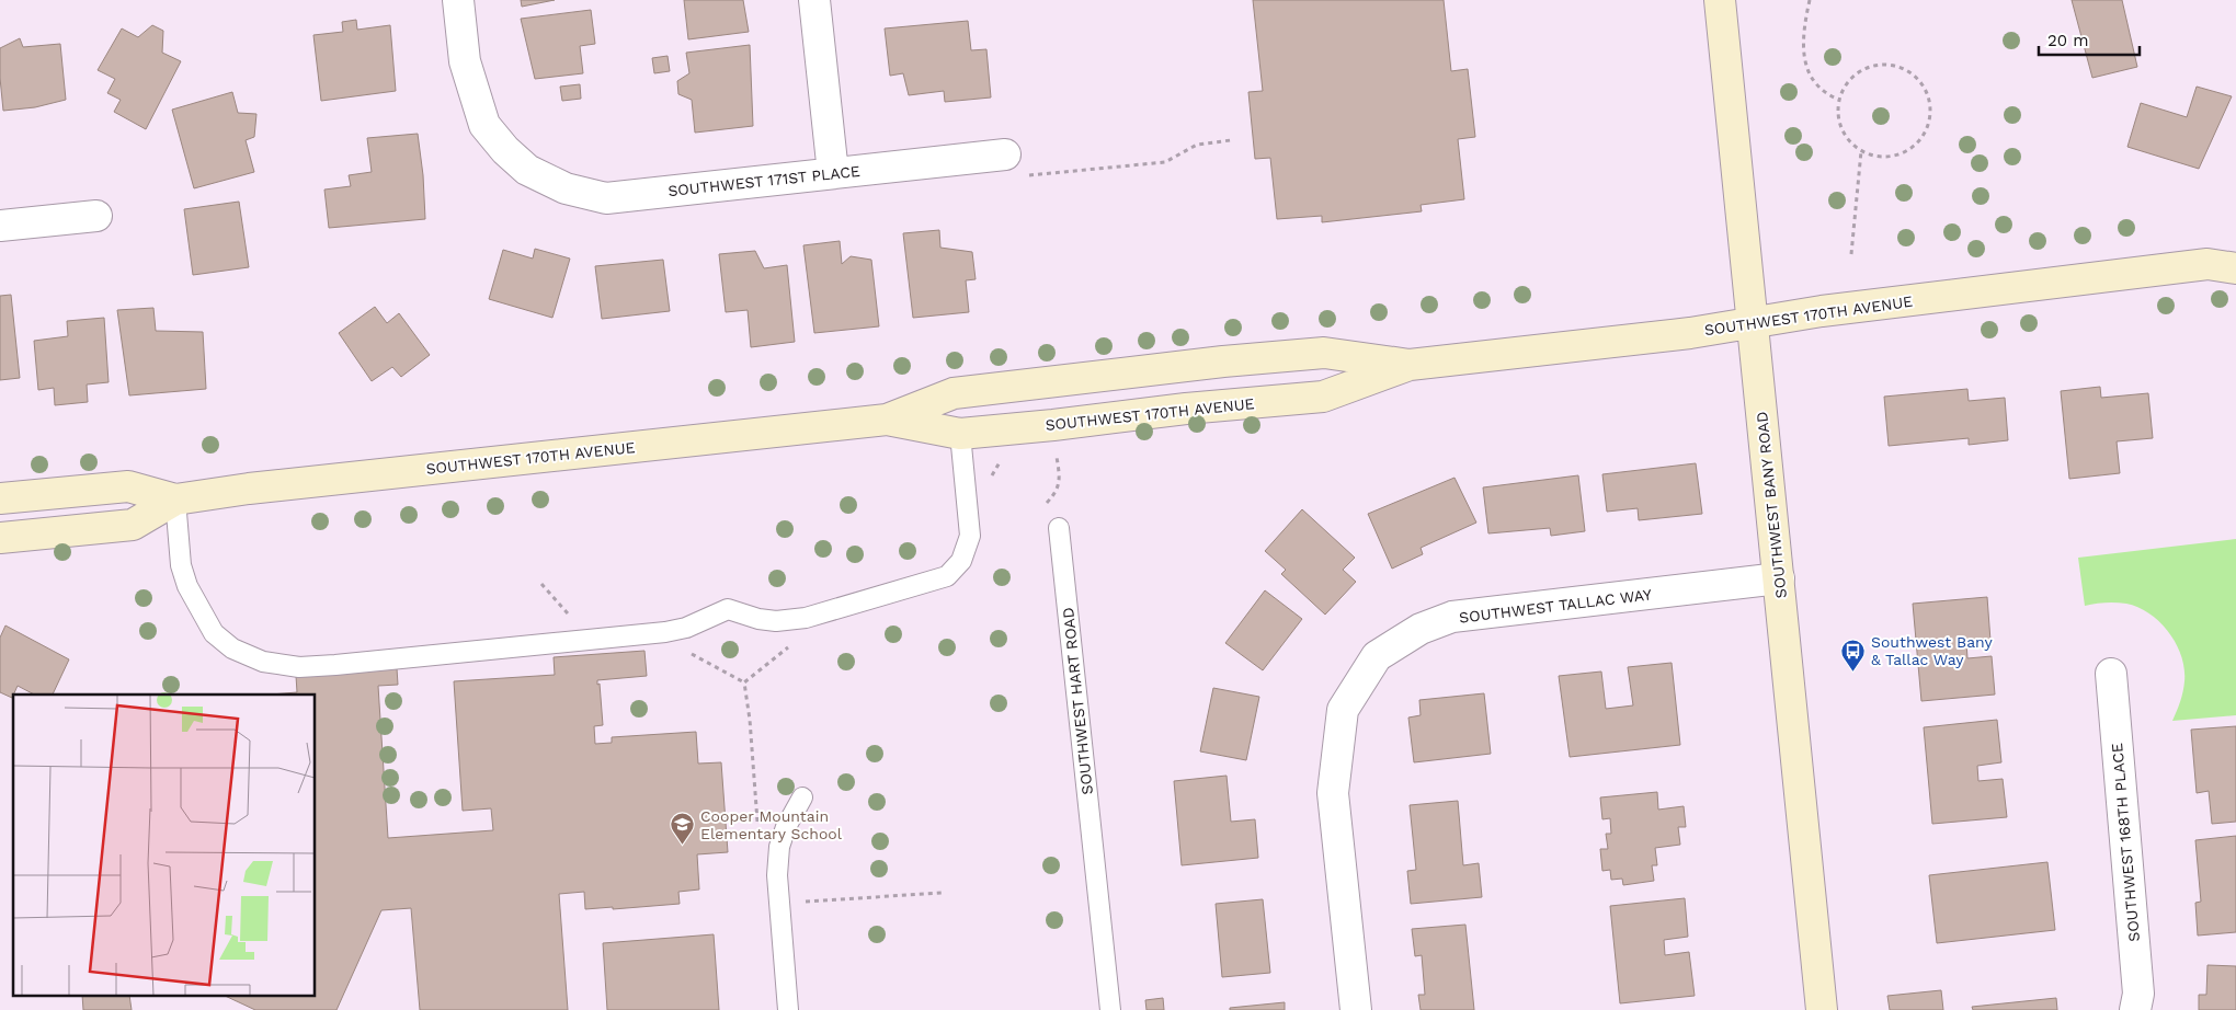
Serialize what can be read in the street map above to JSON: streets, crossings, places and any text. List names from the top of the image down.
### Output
{
  "streets": {
    "main road": ["SOUTHWEST 170TH AVENUE", "SOUTHWEST BANY ROAD"],
    "street": ["SOUTHWEST 171ST PLACE", "SOUTHWEST TALLAC WAY", "SOUTHWEST 168TH PLACE"],
    "lane": ["SOUTHWEST HART ROAD"]
  },
  "crossings": [
    ["SOUTHWEST 170TH AVENUE", "SOUTHWEST BANY ROAD"],
    ["SOUTHWEST BANY ROAD", "SOUTHWEST TALLAC WAY"]
  ],
  "places": {
    "bus stop": ["Southwest Bany & Tallac Way"],
    "school or university": ["Cooper Mountain Elementary School"]
  },
  "scale_bar": "20 m"
}
